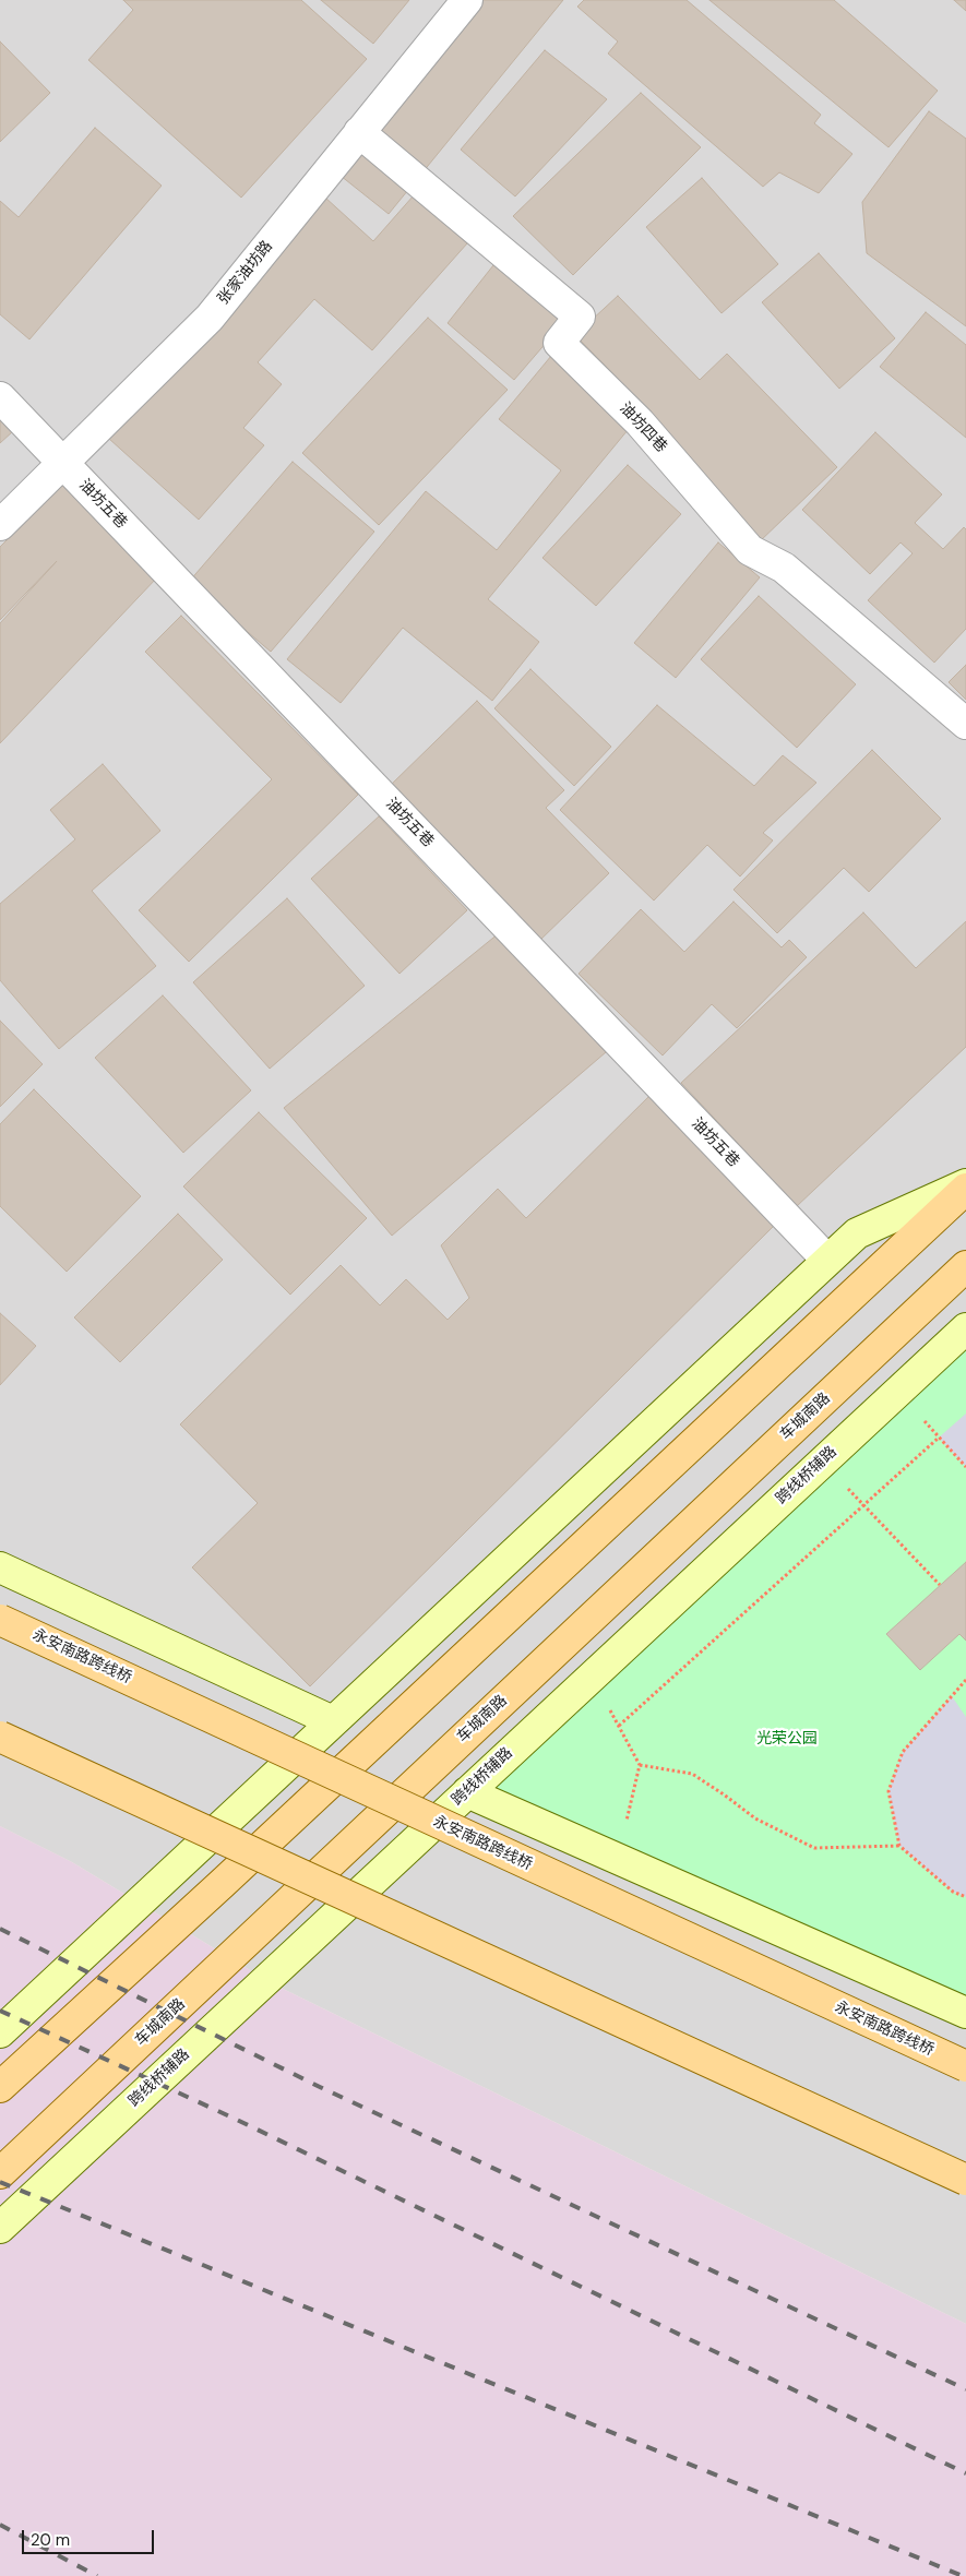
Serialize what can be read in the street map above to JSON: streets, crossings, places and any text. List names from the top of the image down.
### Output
{
  "streets": {
    "main road": ["车城南路", "永安南路跨线桥"],
    "street": [
      "张家油坊路",
      "油坊四巷",
      "油坊五巷",
      "跨线桥辅路"
    ]
  },
  "crossings": [
    ["张家油坊路", "油坊四巷"],
    ["张家油坊路", "油坊五巷"]
  ],
  "parks": ["光荣公园"],
  "scale_bar": "20 m"
}
